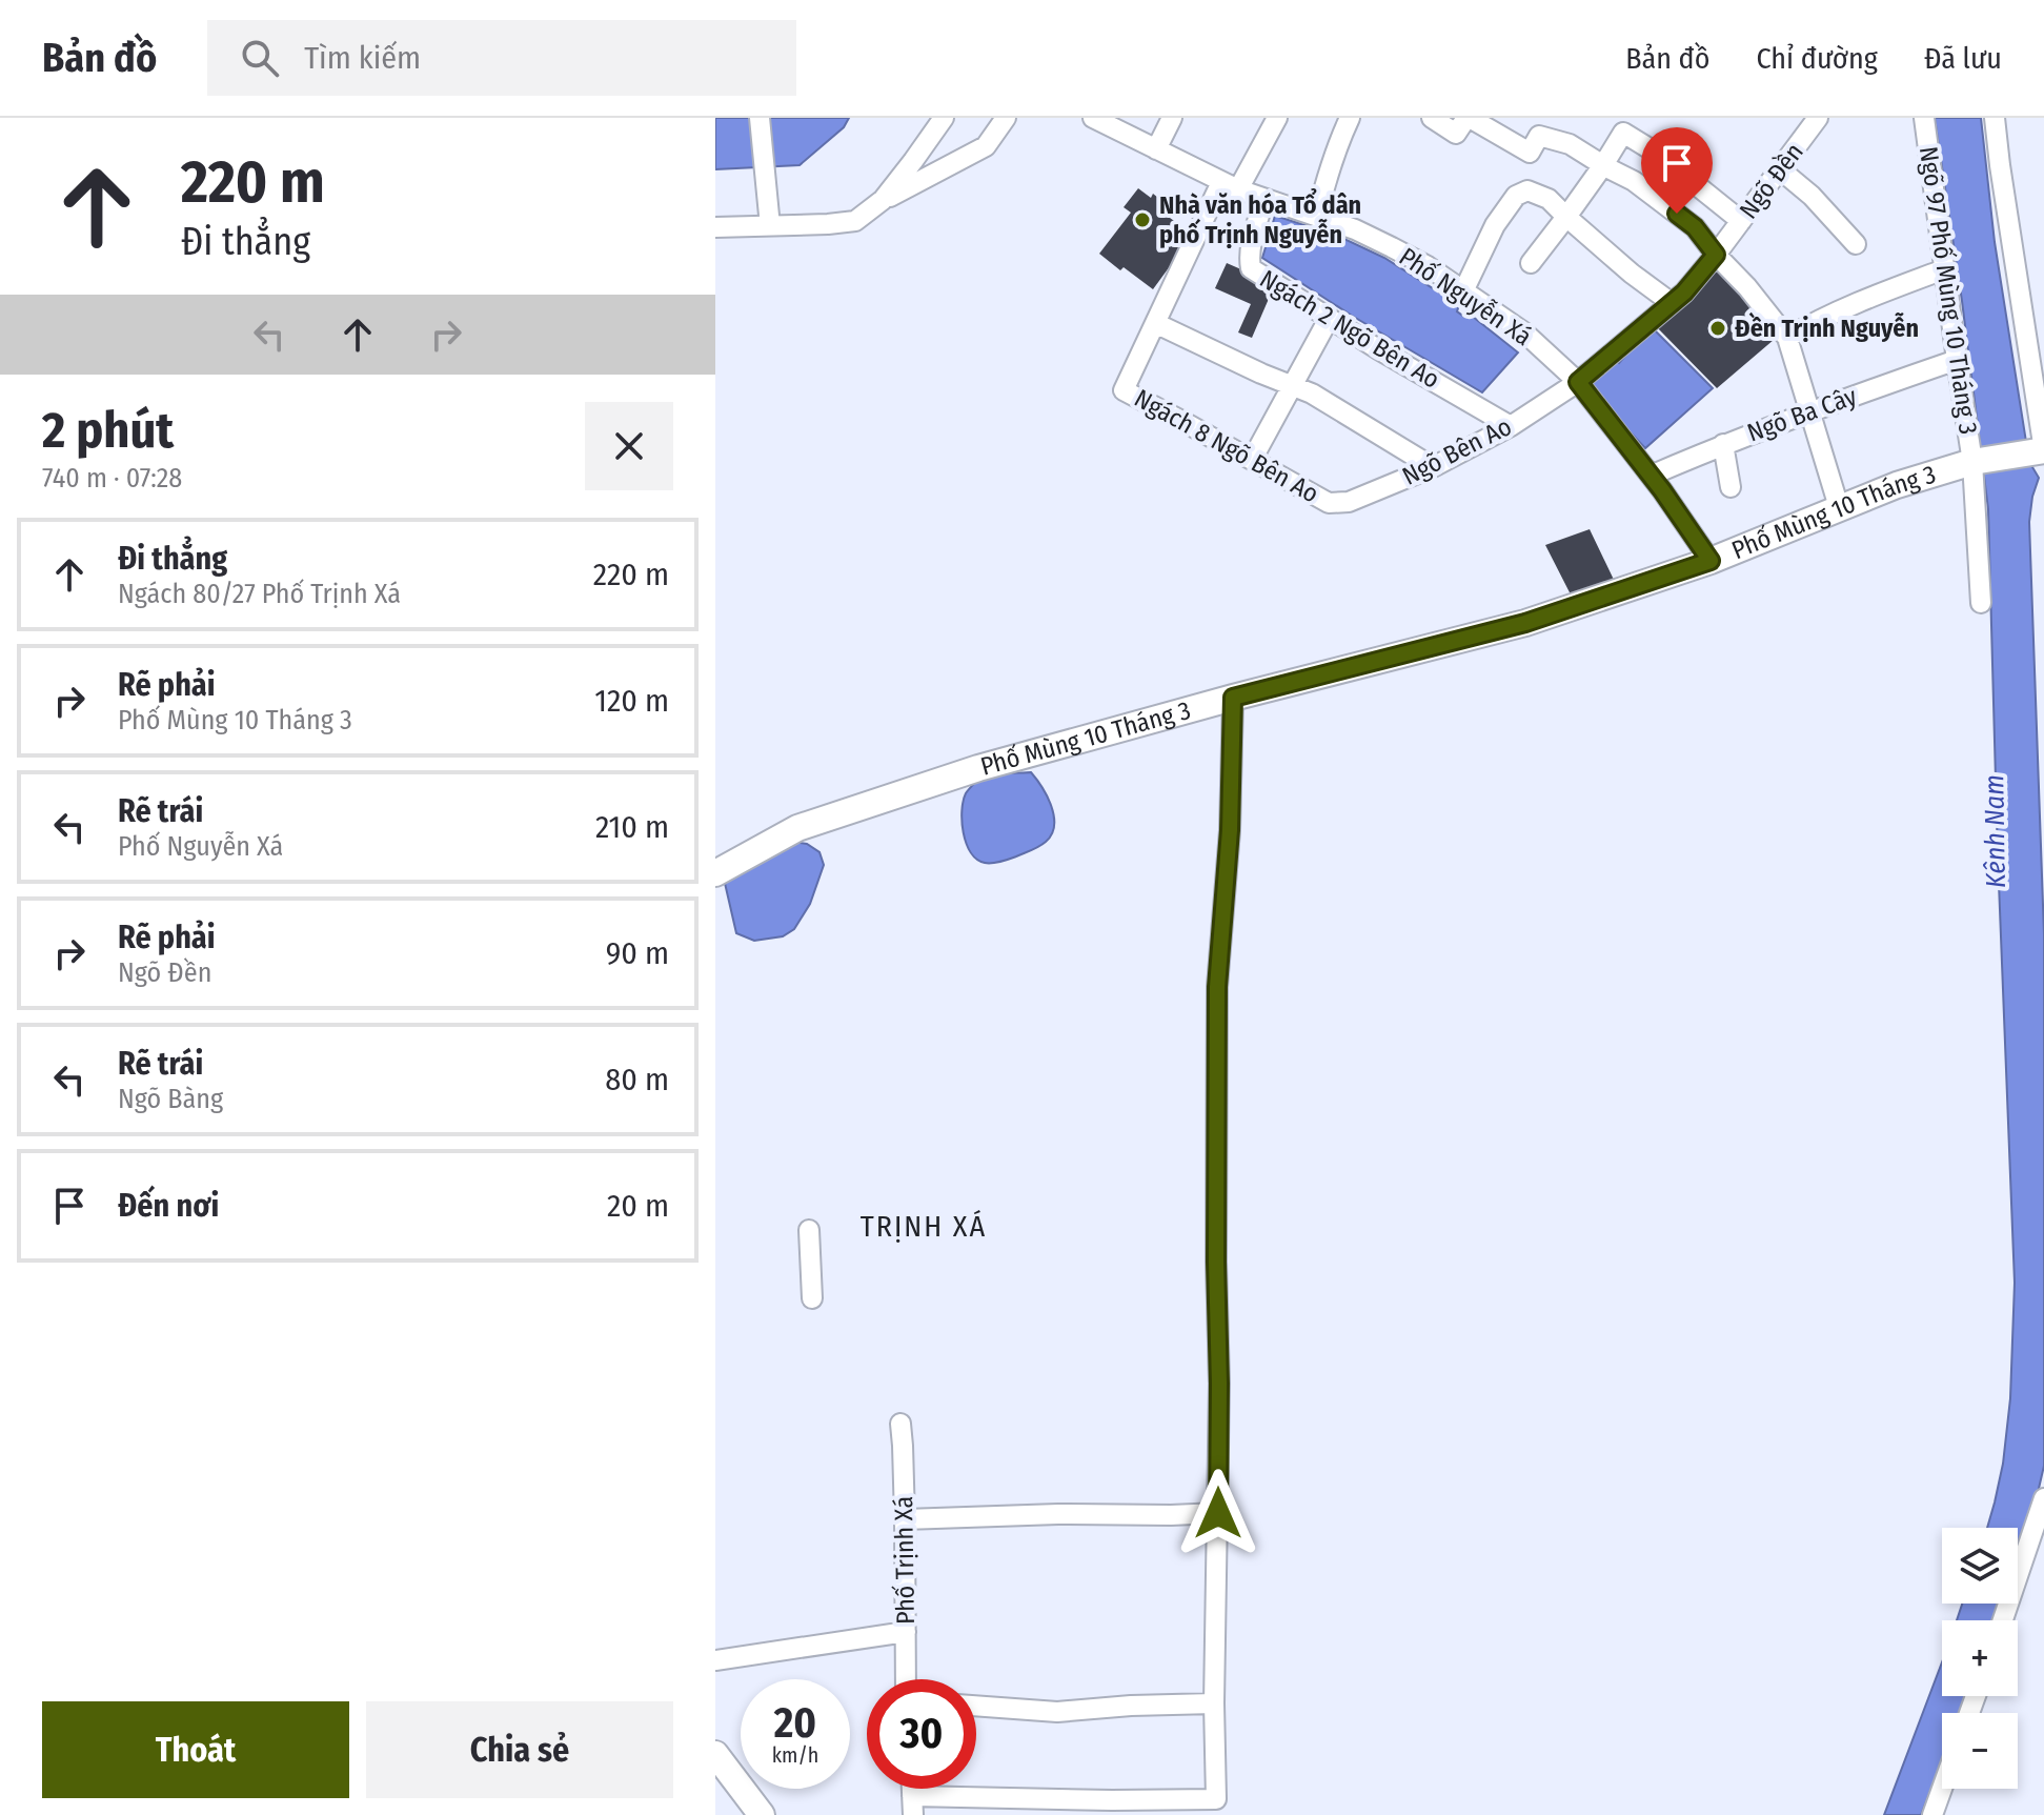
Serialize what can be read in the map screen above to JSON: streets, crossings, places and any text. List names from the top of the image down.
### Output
{
  "streets": {
    "main road": ["Phố Mùng 10 Tháng 3"],
    "street": [
      "Ngõ Đền",
      "Ngõ 97 Phố Mùng 10 Tháng 3",
      "Phố Nguyễn Xá",
      "Ngách 2 Ngõ Bên Ao",
      "Ngõ Ba Cây",
      "Ngách 8 Ngõ Bên Ao",
      "Ngõ Bên Ao",
      "Phố Trịnh Xá"
    ]
  },
  "crossings": [
    ["Ngõ Đền", "Phố Nguyễn Xá"],
    ["Ngõ Đền", "Ngõ Bên Ao"],
    ["Ngõ 97 Phố Mùng 10 Tháng 3", "Ngõ Ba Cây"],
    ["Ngõ 97 Phố Mùng 10 Tháng 3", "Phố Mùng 10 Tháng 3"],
    ["Phố Nguyễn Xá", "Ngách 2 Ngõ Bên Ao"],
    ["Phố Nguyễn Xá", "Ngõ Ba Cây"],
    ["Phố Nguyễn Xá", "Ngõ Bên Ao"],
    ["Phố Nguyễn Xá", "Phố Mùng 10 Tháng 3"],
    ["Ngách 2 Ngõ Bên Ao", "Ngõ Bên Ao"],
    ["Ngách 8 Ngõ Bên Ao", "Ngõ Bên Ao"]
  ],
  "districts": ["TRỊNH XÁ"],
  "water": ["Kênh Nam"],
  "places": ["Nhà văn hóa Tổ dân phố Trịnh Nguyễn", "Đền Trịnh Nguyễn"],
  "page": {
    "header": "Bản đồ",
    "search": "Tìm kiếm",
    "nav": ["Bản đồ", "Chỉ đường", "Đã lưu"],
    "turn": ["220 m", "Đi thẳng"],
    "heading": ["2 phút", "740 m · 07:28"],
    "list": [
      {
        "name": "Đi thẳng",
        "note": "Ngách 80/27 Phố Trịnh Xá",
        "value": "220 m"
      },
      {
        "name": "Rẽ phải",
        "note": "Phố Mùng 10 Tháng 3",
        "value": "120 m"
      },
      {
        "name": "Rẽ trái",
        "note": "Phố Nguyễn Xá",
        "value": "210 m"
      },
      {
        "name": "Rẽ phải",
        "note": "Ngõ Đền",
        "value": "90 m"
      },
      {
        "name": "Rẽ trái",
        "note": "Ngõ Bàng",
        "value": "80 m"
      },
      {
        "name": "Đến nơi",
        "value": "20 m"
      }
    ],
    "map_buttons": ["+", "−"],
    "speed": "20 km/h",
    "limit": "30",
    "buttons": ["Thoát", "Chia sẻ"]
  }
}
